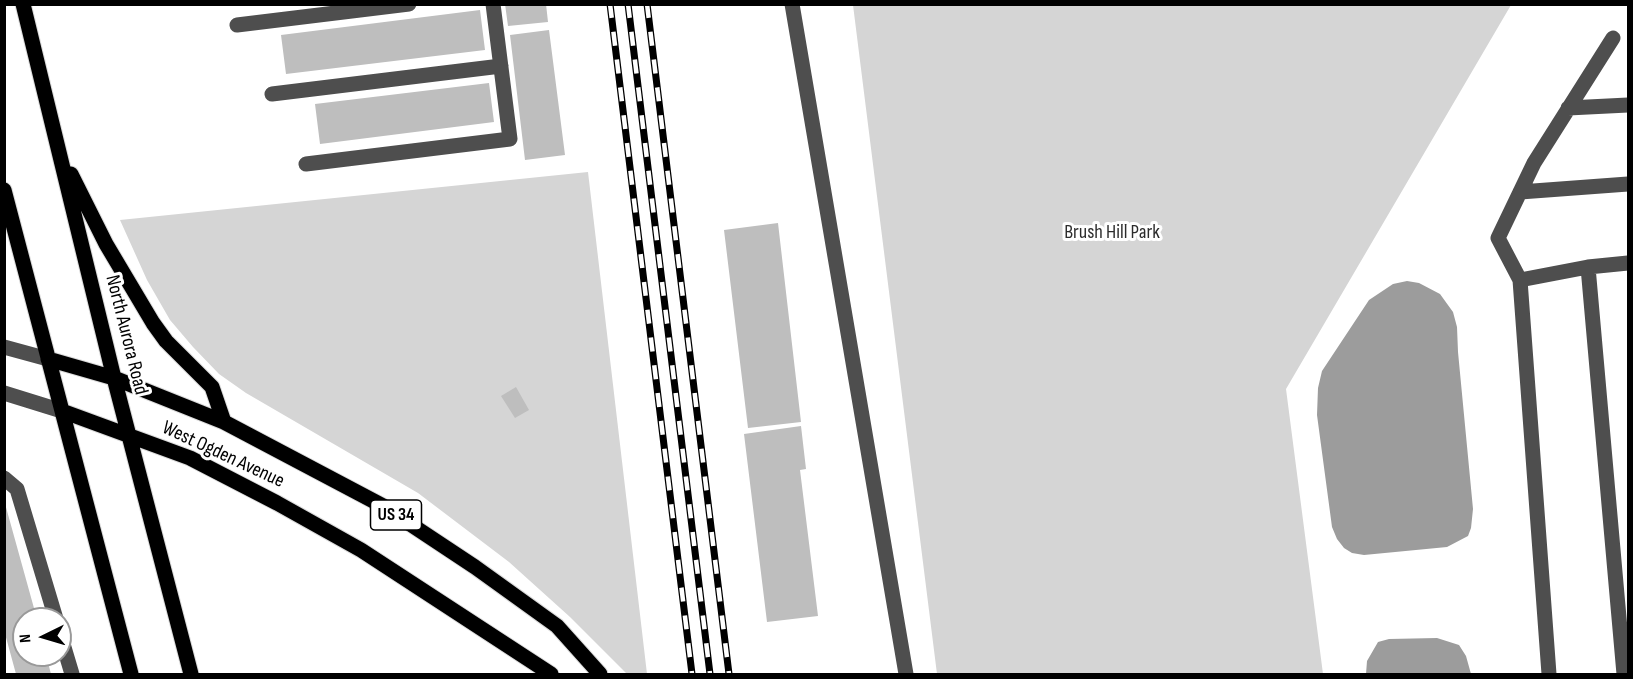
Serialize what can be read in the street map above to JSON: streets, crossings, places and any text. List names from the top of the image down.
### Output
{
  "streets": {
    "main road": ["North Aurora Road", "West Ogden Avenue", "US 34"]
  },
  "crossings": [
    ["North Aurora Road", "West Ogden Avenue"]
  ],
  "parks": ["Brush Hill Park"],
  "north": "left"
}
